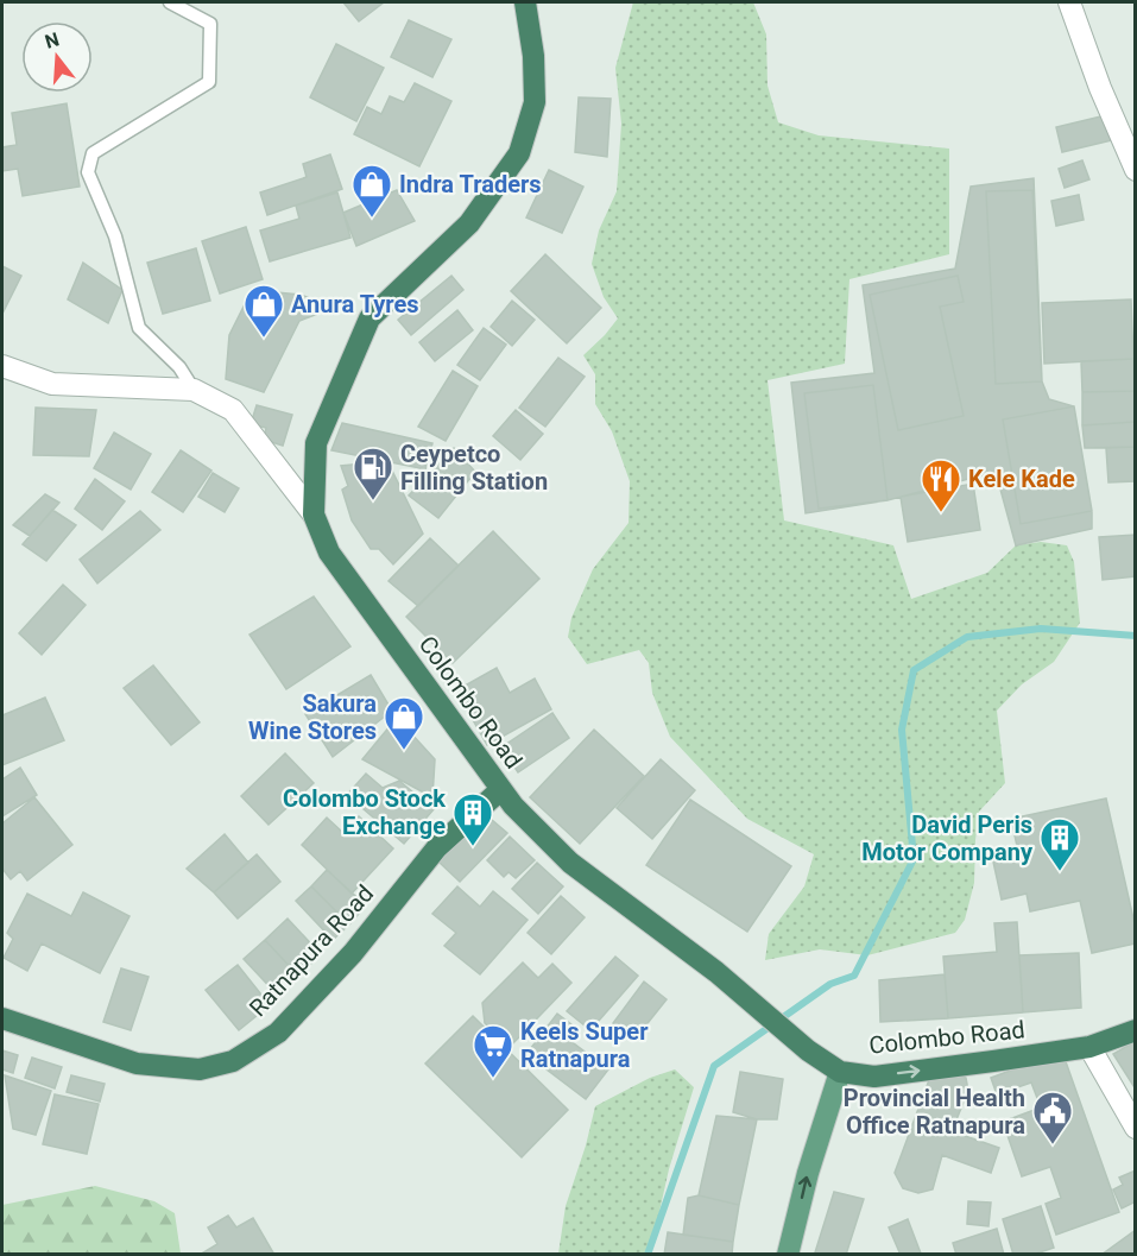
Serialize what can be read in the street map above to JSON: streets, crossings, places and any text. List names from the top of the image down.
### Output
{
  "streets": {
    "highway": ["Colombo Road", "Ratnapura Road"]
  },
  "crossings": [
    ["Colombo Road", "Ratnapura Road"]
  ],
  "places": {
    "shop": ["Indra Traders", "Anura Tyres", "Sakura Wine Stores"],
    "fuel station": ["Ceypetco Filling Station"],
    "restaurant": ["Kele Kade"],
    "building": ["Colombo Stock Exchange", "David Peris Motor Company"],
    "supermarket": ["Keels Super Ratnapura"],
    "public building": ["Provincial Health Office Ratnapura"]
  },
  "north": "top"
}
